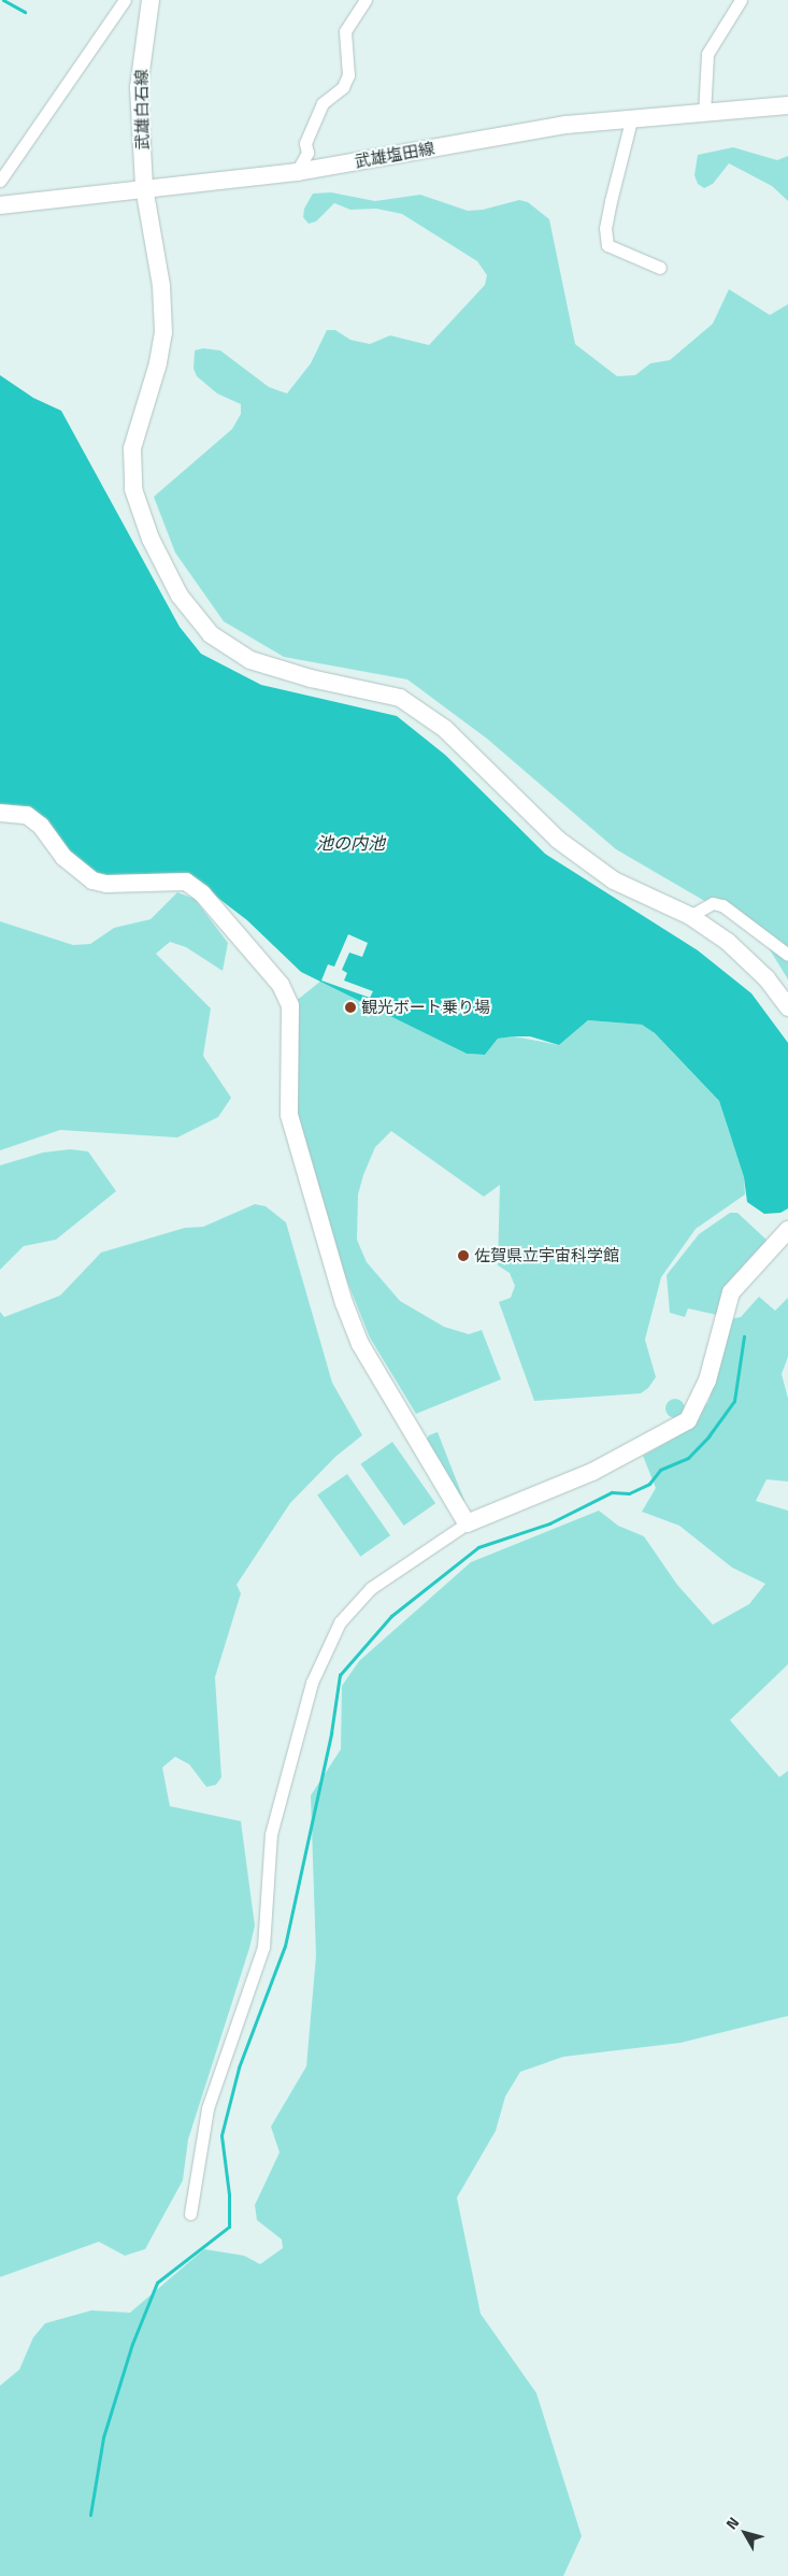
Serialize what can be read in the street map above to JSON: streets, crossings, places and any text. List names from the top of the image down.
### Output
{
  "streets": {
    "street": ["武雄白石線", "武雄塩田線"]
  },
  "crossings": [
    ["武雄白石線", "武雄塩田線"]
  ],
  "water": ["池の内池"],
  "places": ["観光ボート乗り場", "佐賀県立宇宙科学館"],
  "north": "top left"
}
